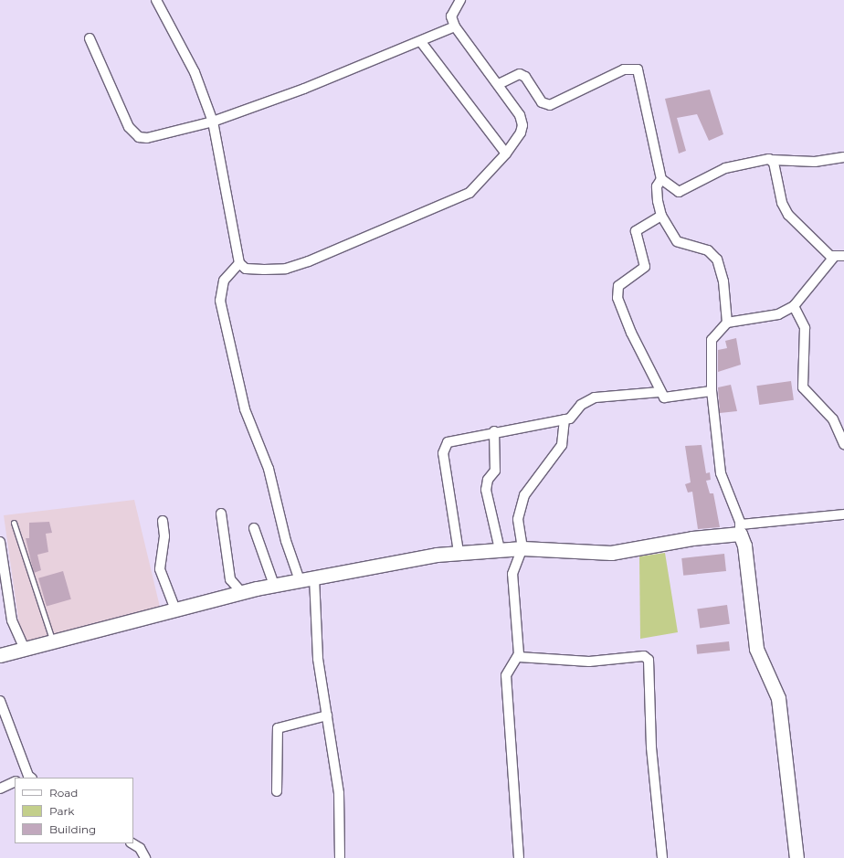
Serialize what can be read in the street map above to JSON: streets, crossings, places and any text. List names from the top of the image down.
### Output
{
  "legend": ["Road", "Park", "Building"]
}
